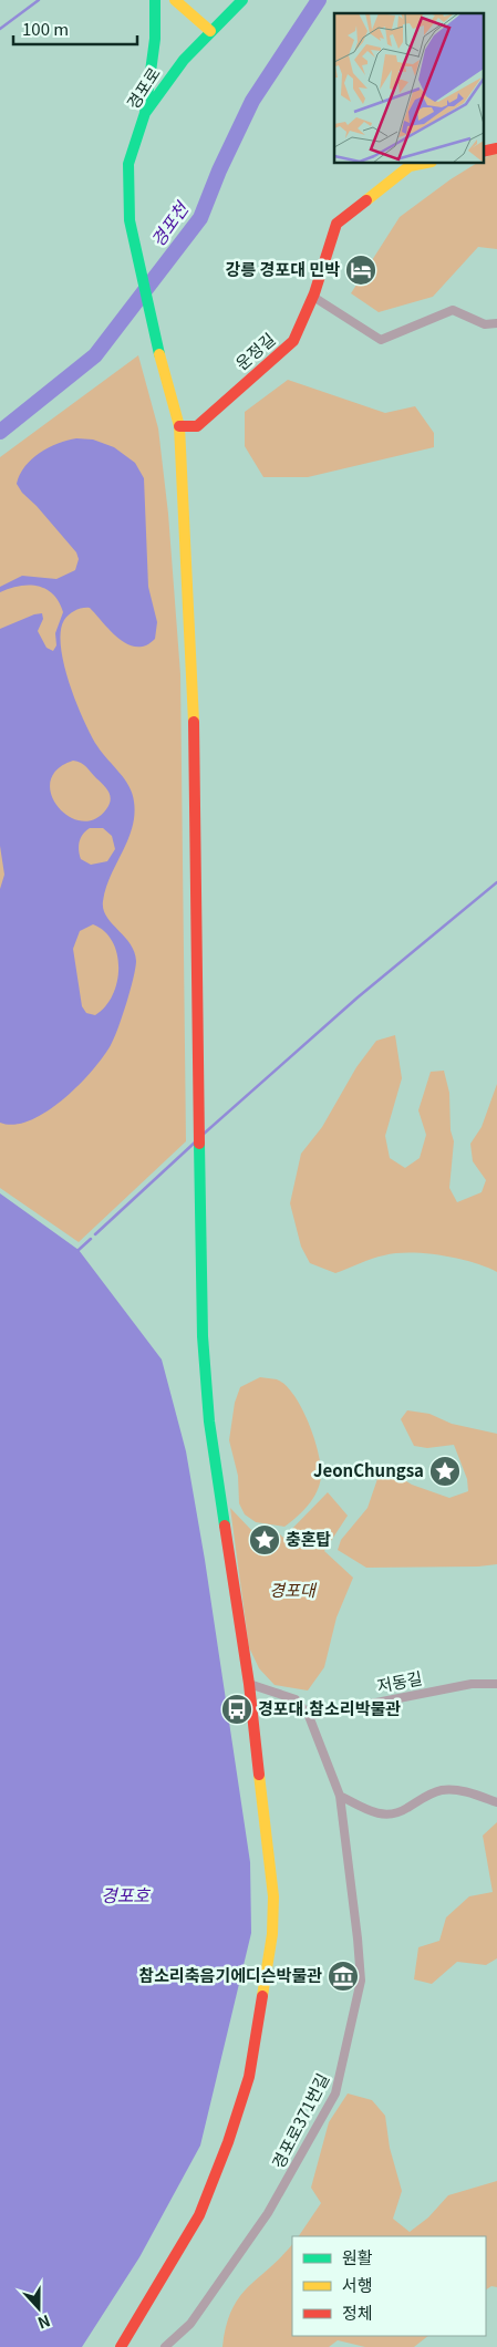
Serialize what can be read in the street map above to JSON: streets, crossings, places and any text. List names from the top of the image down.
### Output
{
  "streets": {
    "street": [
      "경포로",
      "운정길",
      "저동길",
      "경포로371번길"
    ]
  },
  "crossings": [
    ["경포로", "운정길"],
    ["경포로", "경포로371번길"],
    ["저동길", "경포로371번길"]
  ],
  "water": ["경포천", "경포호"],
  "parks": ["경포대"],
  "places": {
    "hotel": ["강릉 경포대 민박"],
    "place": ["JeonChungsa", "충혼탑"],
    "bus stop": ["경포대.참소리박물관"],
    "museum": ["참소리축음기에디슨박물관"]
  },
  "legend": ["원활", "서행", "정체"],
  "scale_bar": "100 m",
  "north": "bottom"
}
